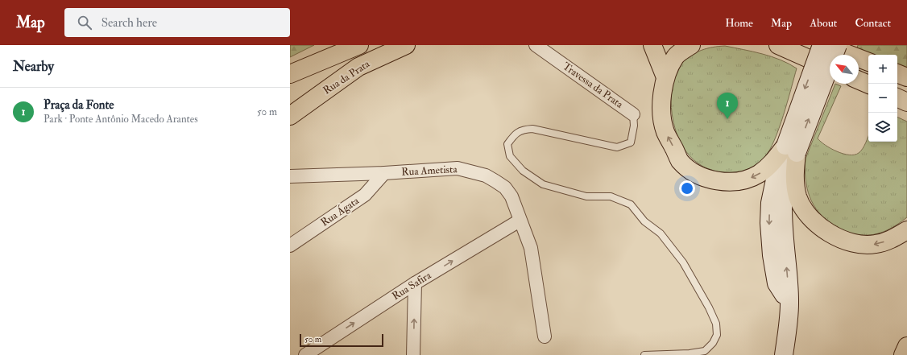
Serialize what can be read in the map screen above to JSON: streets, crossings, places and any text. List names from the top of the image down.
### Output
{
  "streets": {
    "main road": ["Rua da Prata"],
    "street": [
      "Travessa da Prata",
      "Rua Ametista",
      "Rua Ágata",
      "Rua Safira"
    ]
  },
  "crossings": [
    ["Rua Ametista", "Rua Ágata"],
    ["Rua Ametista", "Rua Safira"]
  ],
  "one_way": ["Rua Safira"],
  "scale_bar": "50 m",
  "north": "top left",
  "page": {
    "header": "Map",
    "search": "Search here",
    "nav": [
      "Home",
      "Map",
      "About",
      "Contact"
    ],
    "heading": "Nearby",
    "map_buttons": ["+", "−"],
    "list": [
      {
        "mark": "1",
        "name": "Praça da Fonte",
        "note": "Park · Ponte Antônio Macedo Arantes",
        "value": "50 m"
      }
    ],
    "pins": "1",
    "scale": "50 m"
  }
}
